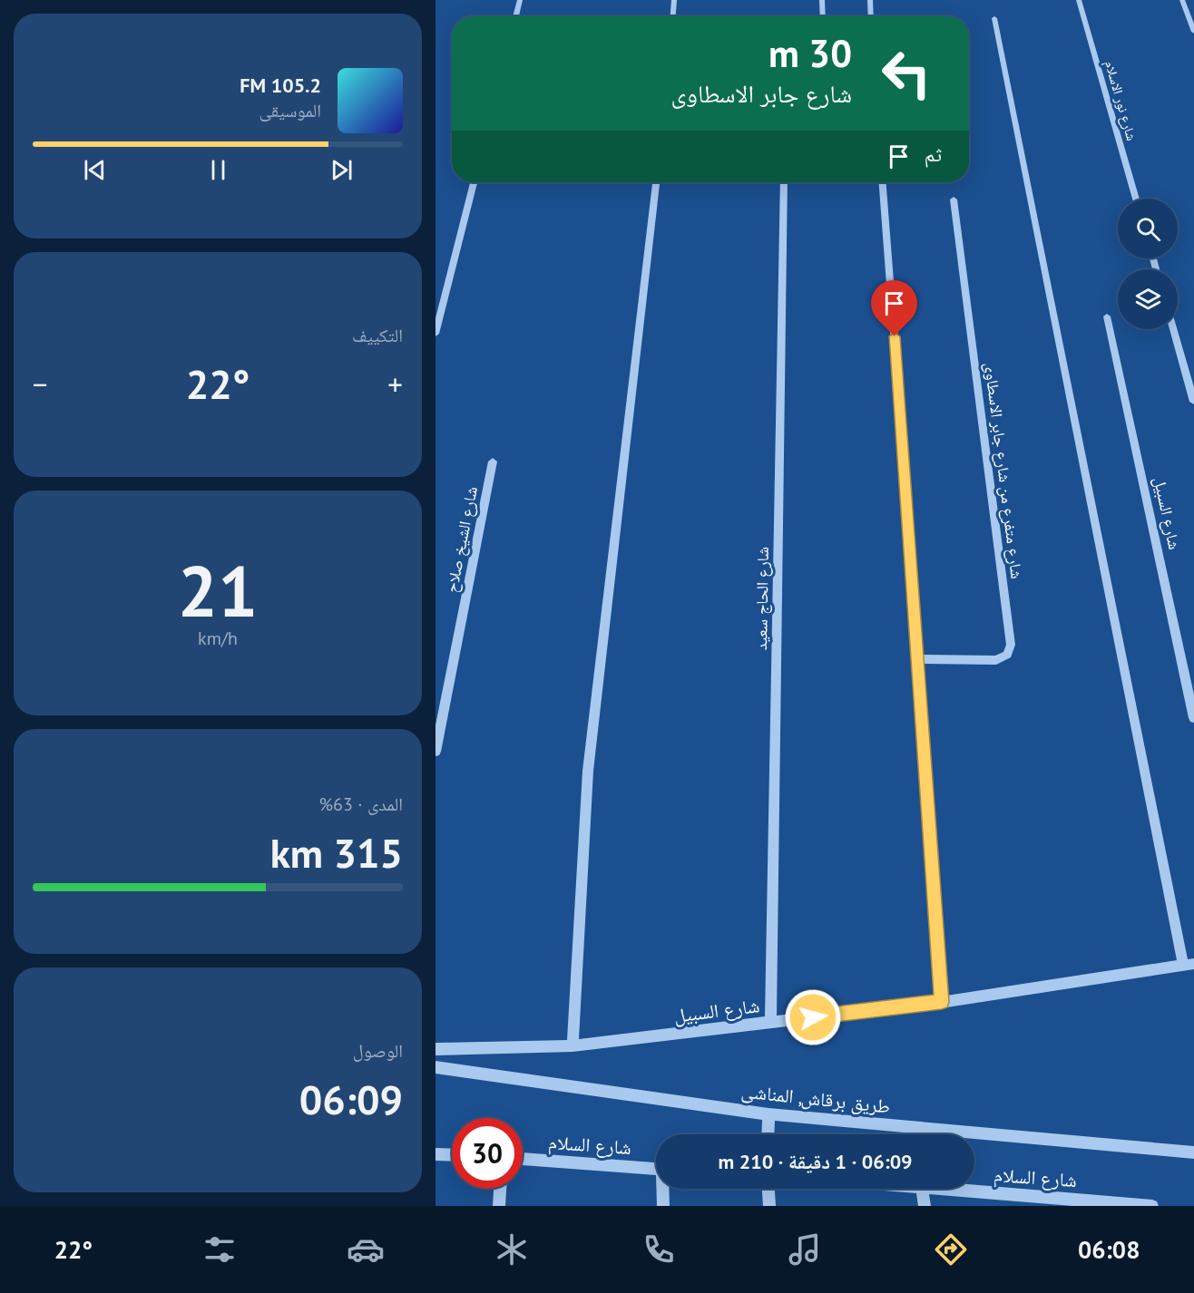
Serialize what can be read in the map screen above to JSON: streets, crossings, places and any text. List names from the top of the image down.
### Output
{
  "streets": {
    "street": [
      "شارع نور الاسلام",
      "شارع متفرع من شارع جابر الاسطاوى",
      "شارع السبيل",
      "شارع الشيخ صلاح",
      "شارع الحاج سعيد",
      "طريق برقاش, المناشى",
      "شارع السلام"
    ]
  },
  "crossings": [
    ["شارع السبيل", "شارع الحاج سعيد"]
  ],
  "page": {
    "turn": ["30 m", "شارع جابر الاسطاوى"],
    "song": ["105.2 FM", "الموسيقى"],
    "then": "ثم",
    "tile": [
      "التكييف",
      ["21", "km/h"],
      ["المدى · 63%", "315 km"],
      ["الوصول", "06:09"]
    ],
    "heat": ["−", "22°", "+"],
    "limit": "30",
    "trip": "06:09 · 1 دقيقة · 210 m",
    "tabs": ["06:08", "22°"]
  }
}
